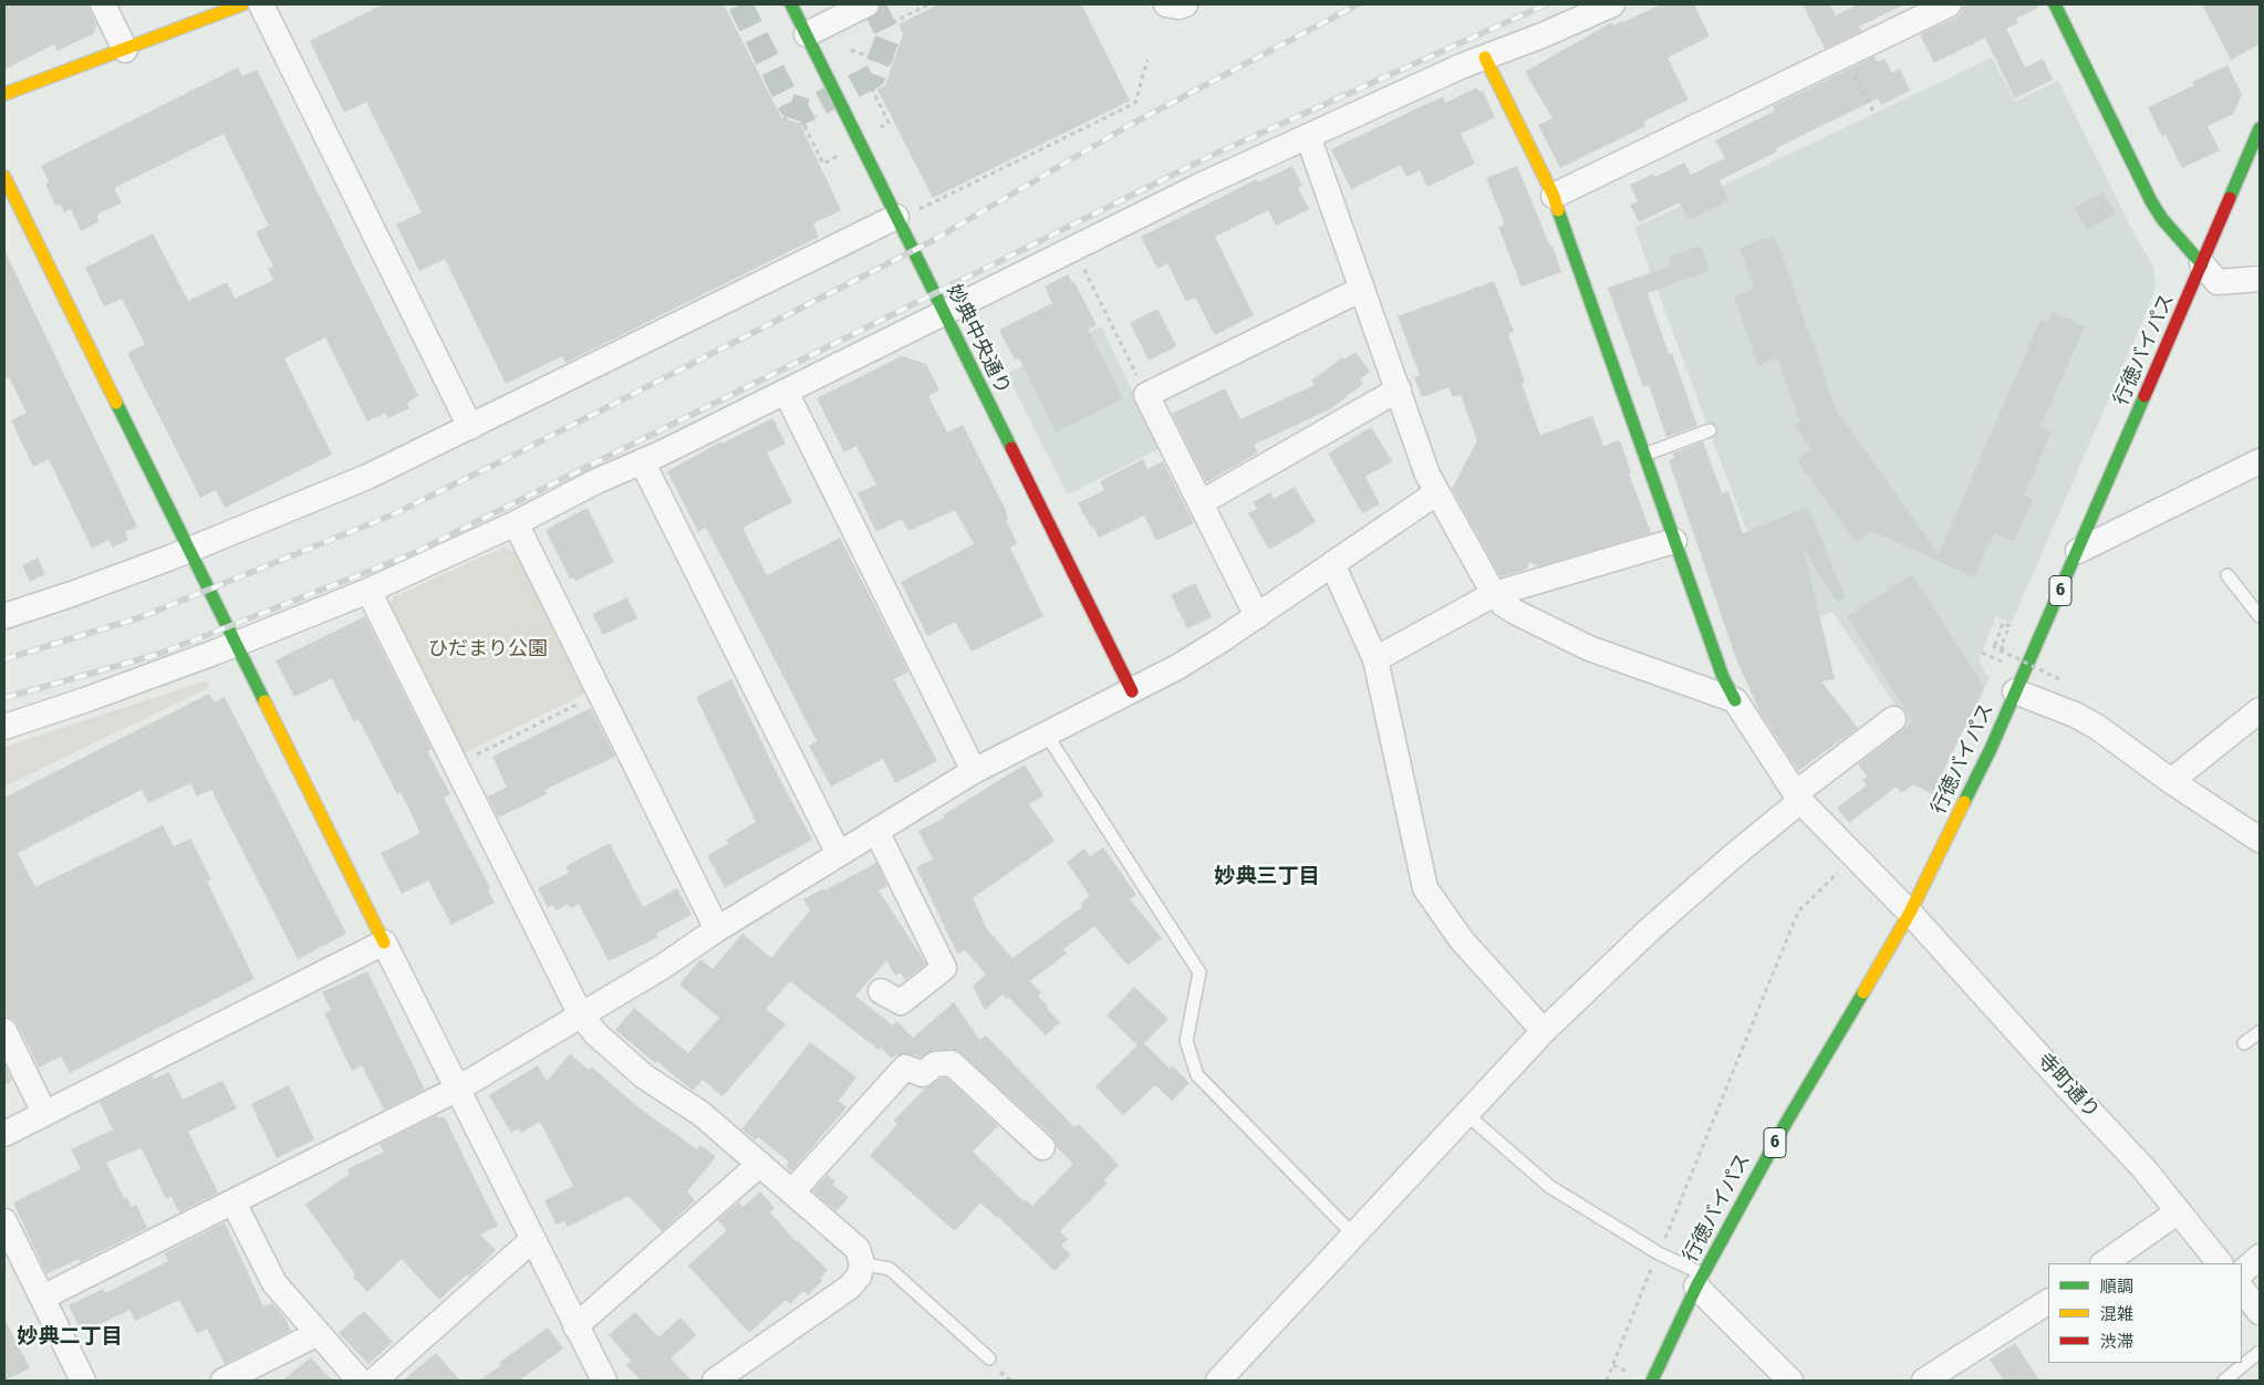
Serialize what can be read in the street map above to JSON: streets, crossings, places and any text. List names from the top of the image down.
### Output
{
  "streets": {
    "street": [
      "妙典中央通り",
      "行徳バイパス",
      "6",
      "寺町通り"
    ]
  },
  "crossings": [
    ["行徳バイパス", "寺町通り"]
  ],
  "districts": ["妙典三丁目", "妙典二丁目"],
  "parks": ["ひだまり公園"],
  "legend": ["順調", "混雑", "渋滞"]
}
